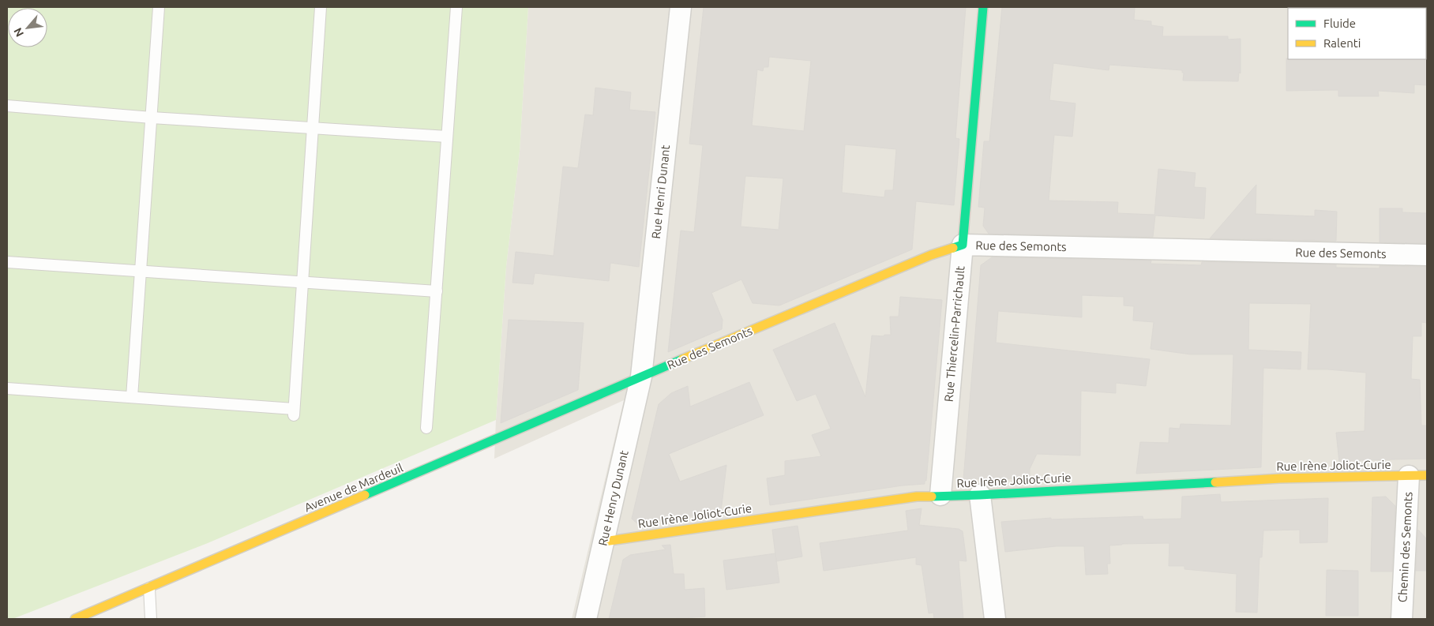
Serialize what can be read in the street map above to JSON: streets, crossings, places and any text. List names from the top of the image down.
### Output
{
  "streets": {
    "street": [
      "Rue Henri Dunant",
      "Rue des Semonts",
      "Rue Thiercelin-Parrichault",
      "Rue Irène Joliot-Curie",
      "Avenue de Mardeuil",
      "Rue Henry Dunant",
      "Chemin des Semonts"
    ]
  },
  "crossings": [
    ["Rue Henri Dunant", "Rue des Semonts"],
    ["Rue Henri Dunant", "Avenue de Mardeuil"],
    ["Rue Henri Dunant", "Rue Henry Dunant"],
    ["Rue des Semonts", "Rue Thiercelin-Parrichault"],
    ["Rue des Semonts", "Avenue de Mardeuil"],
    ["Rue des Semonts", "Rue Henry Dunant"],
    ["Rue Thiercelin-Parrichault", "Rue Irène Joliot-Curie"],
    ["Rue Irène Joliot-Curie", "Rue Henry Dunant"],
    ["Rue Irène Joliot-Curie", "Chemin des Semonts"],
    ["Avenue de Mardeuil", "Rue Henry Dunant"]
  ],
  "legend": ["Fluide", "Ralenti"],
  "north": "bottom left"
}
